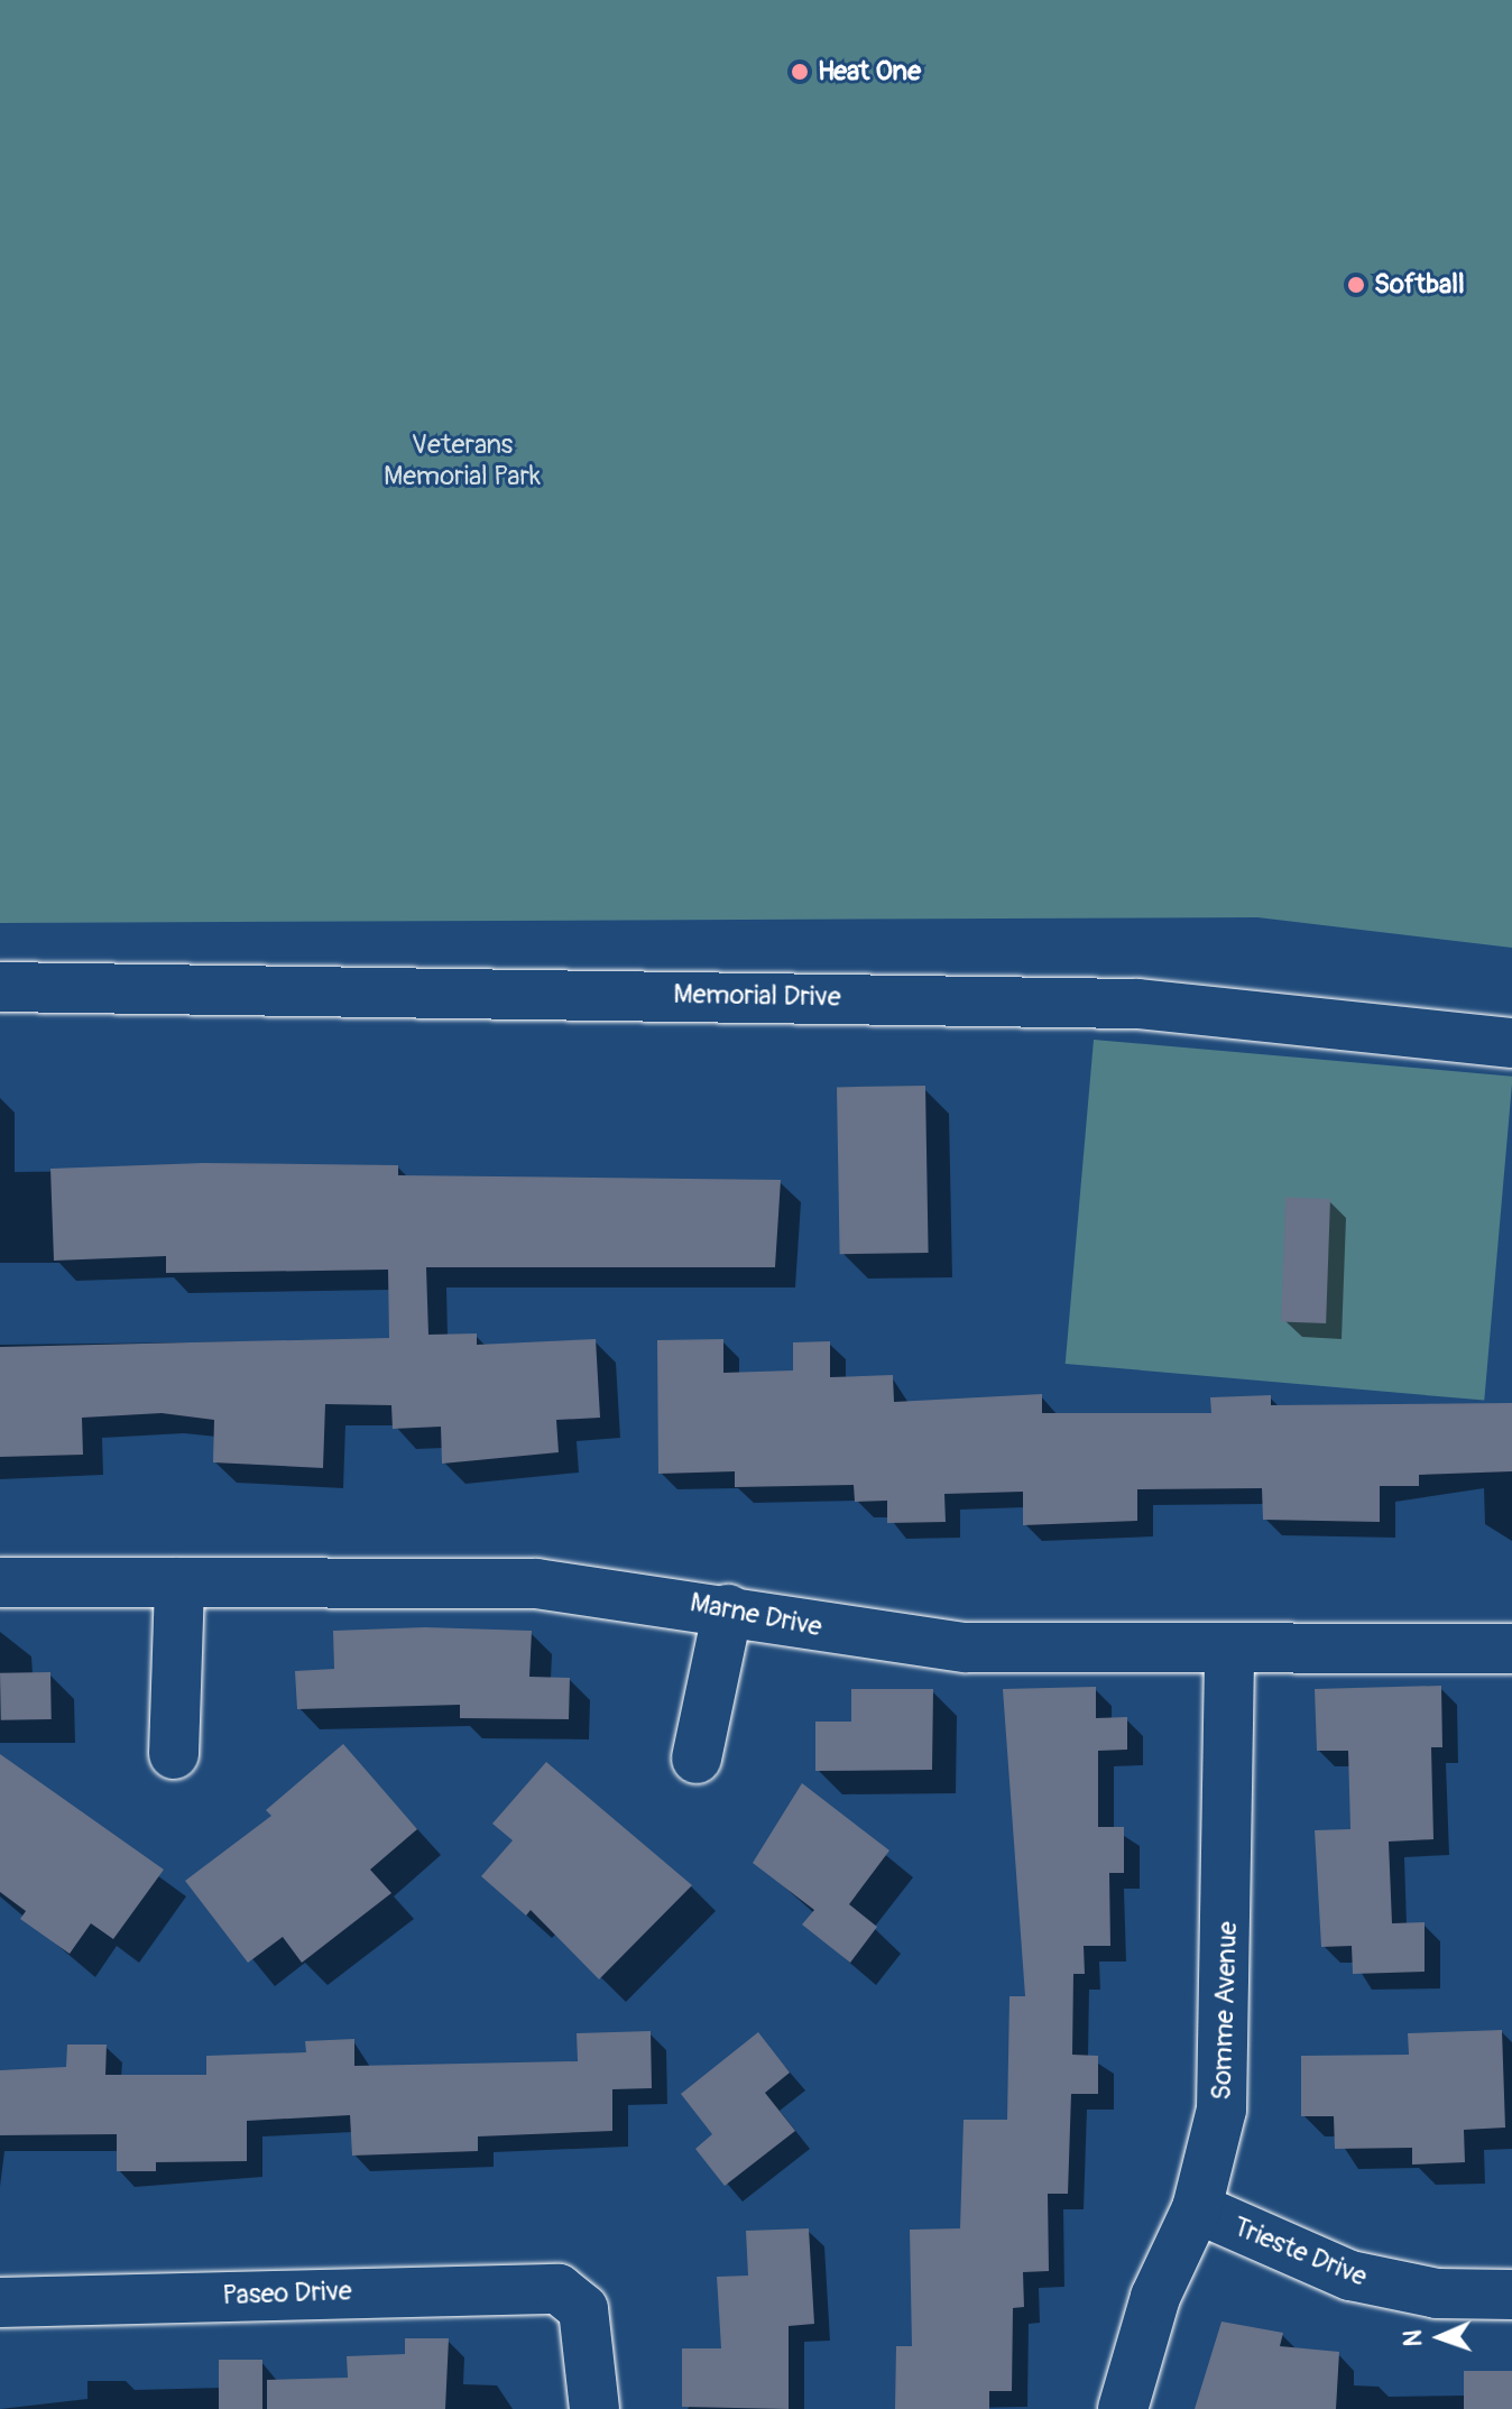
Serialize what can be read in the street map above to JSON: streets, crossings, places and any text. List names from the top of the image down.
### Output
{
  "streets": {
    "street": [
      "Memorial Drive",
      "Marne Drive",
      "Somme Avenue",
      "Trieste Drive",
      "Paseo Drive"
    ]
  },
  "crossings": [
    ["Marne Drive", "Somme Avenue"],
    ["Somme Avenue", "Trieste Drive"]
  ],
  "parks": ["Veterans Memorial Park"],
  "places": ["Heat One", "Softball"],
  "north": "left"
}
